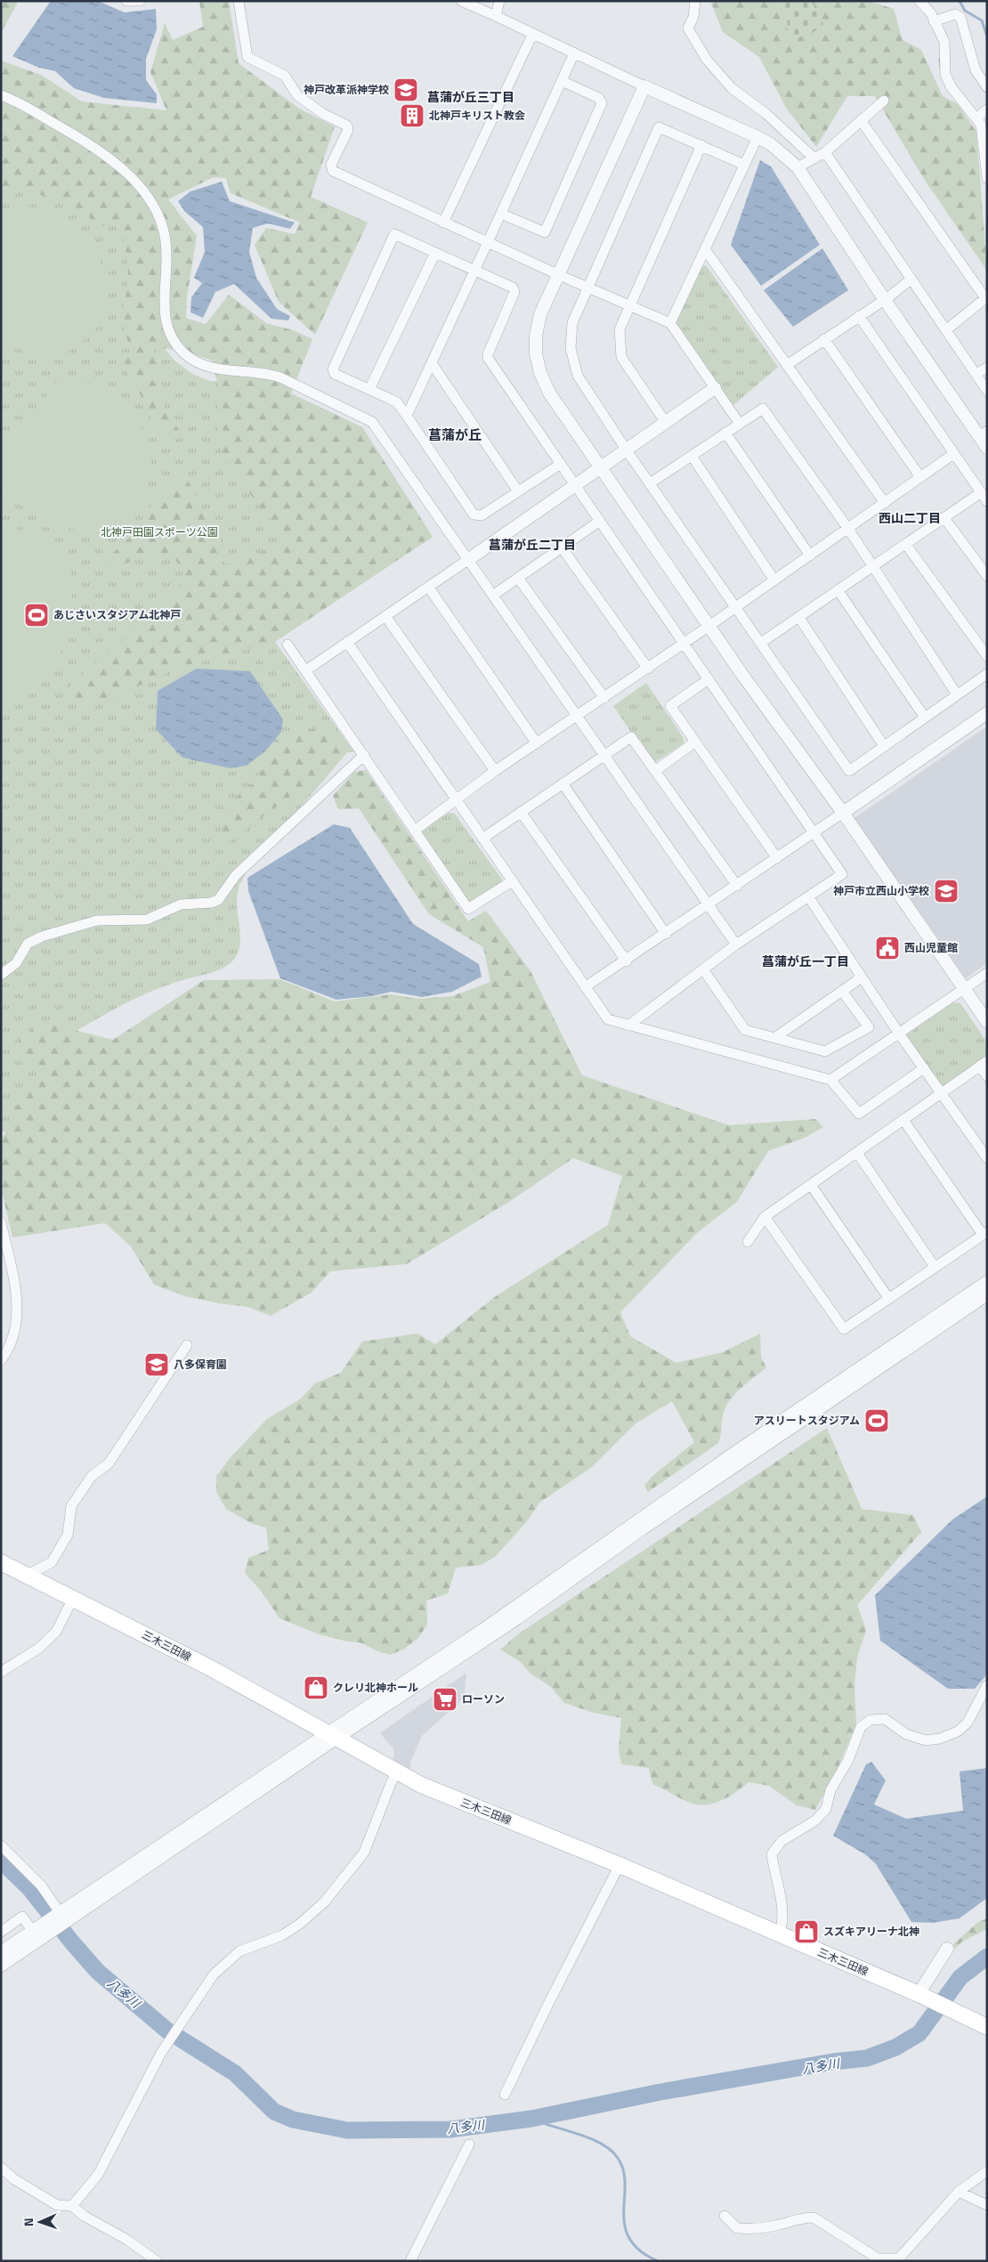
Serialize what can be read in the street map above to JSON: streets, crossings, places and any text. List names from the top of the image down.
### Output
{
  "streets": {
    "main road": ["三木三田線"]
  },
  "districts": [
    "菖蒲が丘三丁目",
    "菖蒲が丘",
    "西山二丁目",
    "菖蒲が丘二丁目",
    "菖蒲が丘一丁目"
  ],
  "water": ["八多川"],
  "parks": ["北神戸田園スポーツ公園"],
  "places": {
    "school or university": ["神戸改革派神学校", "神戸市立西山小学校", "八多保育園"],
    "building": ["北神戸キリスト教会"],
    "sports": ["あじさいスタジアム北神戸", "アスリートスタジアム"],
    "public building": ["西山児童館"],
    "shop": ["クレリ北神ホール", "スズキアリーナ北神"],
    "supermarket": ["ローソン"]
  },
  "north": "left"
}
